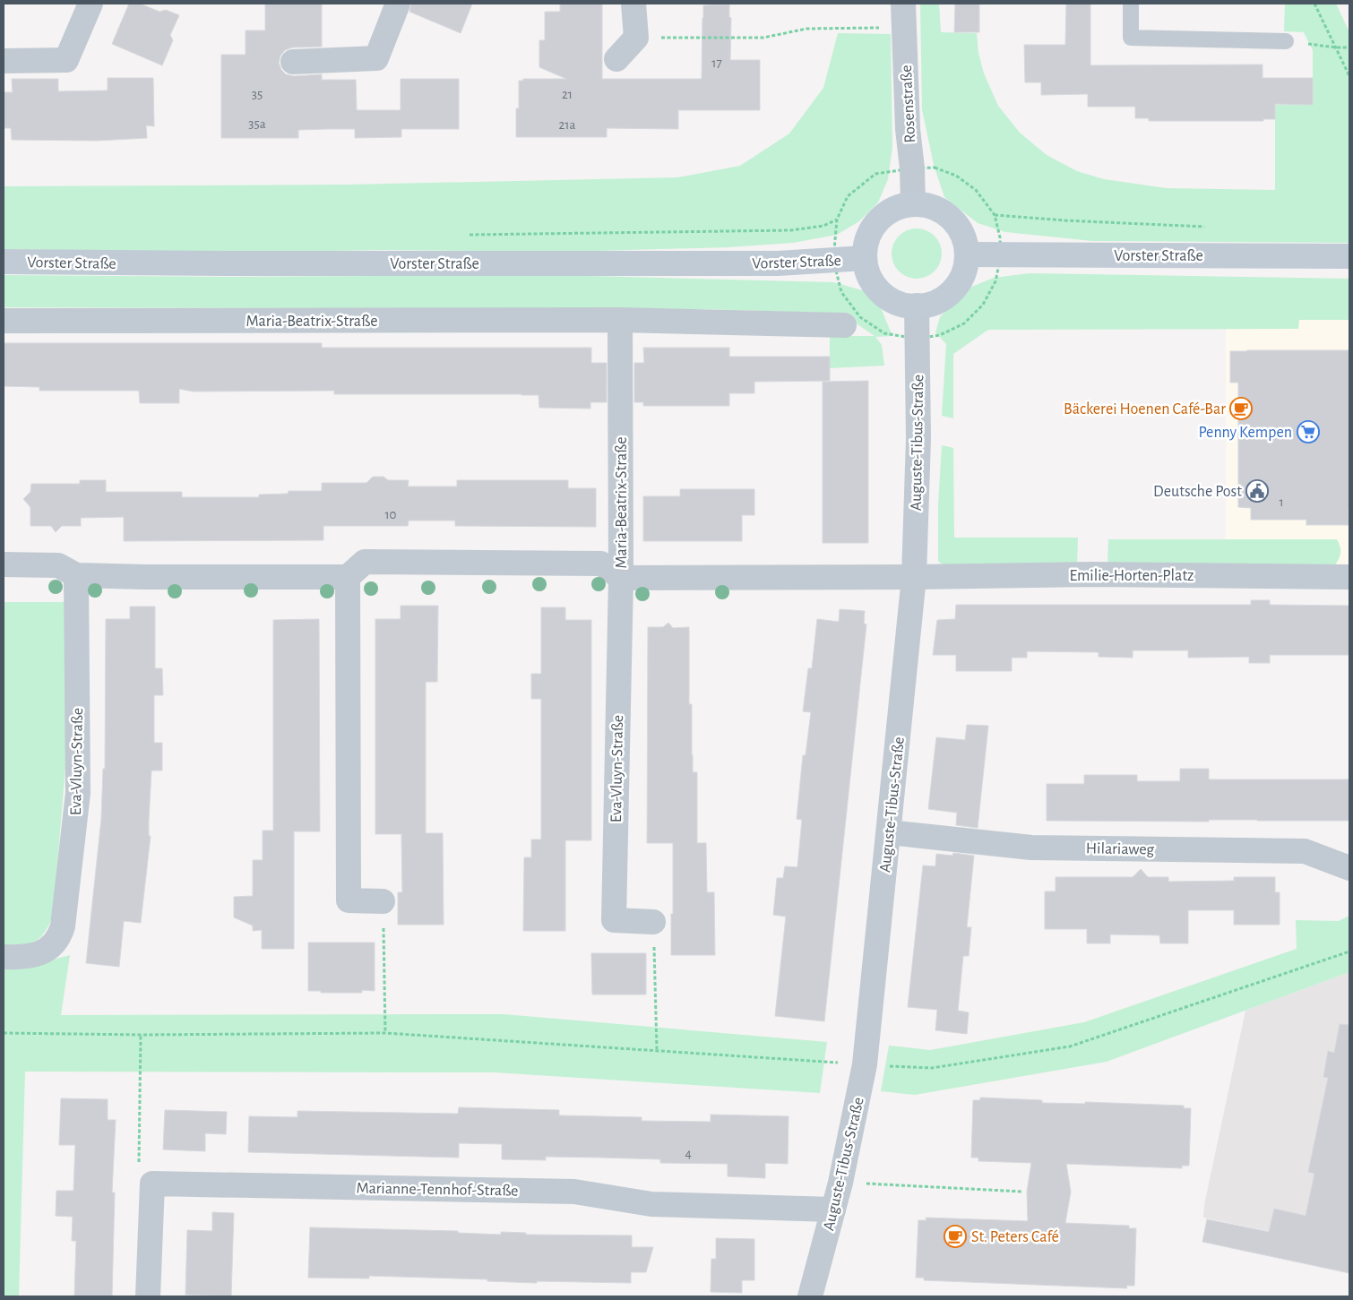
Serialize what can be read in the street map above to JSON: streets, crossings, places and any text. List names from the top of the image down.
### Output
{
  "streets": {
    "main road": ["Vorster Straße"],
    "street": [
      "Rosenstraße",
      "Maria-Beatrix-Straße",
      "Auguste-Tibus-Straße",
      "Emilie-Horten-Platz",
      "Eva-Vluyn-Straße",
      "Hilariaweg",
      "Marianne-Tennhof-Straße"
    ]
  },
  "crossings": [
    ["Rosenstraße", "Vorster Straße"],
    ["Rosenstraße", "Auguste-Tibus-Straße"],
    ["Vorster Straße", "Auguste-Tibus-Straße"],
    ["Maria-Beatrix-Straße", "Eva-Vluyn-Straße"],
    ["Auguste-Tibus-Straße", "Emilie-Horten-Platz"],
    ["Auguste-Tibus-Straße", "Hilariaweg"],
    ["Auguste-Tibus-Straße", "Marianne-Tennhof-Straße"]
  ],
  "places": {
    "cafe": ["Bäckerei Hoenen Café-Bar", "St. Peters Café"],
    "supermarket": ["Penny Kempen"],
    "public building": ["Deutsche Post"]
  },
  "house_numbers": [
    "17",
    "35",
    "21",
    "35a",
    "21a",
    "1",
    "10",
    "4"
  ]
}
